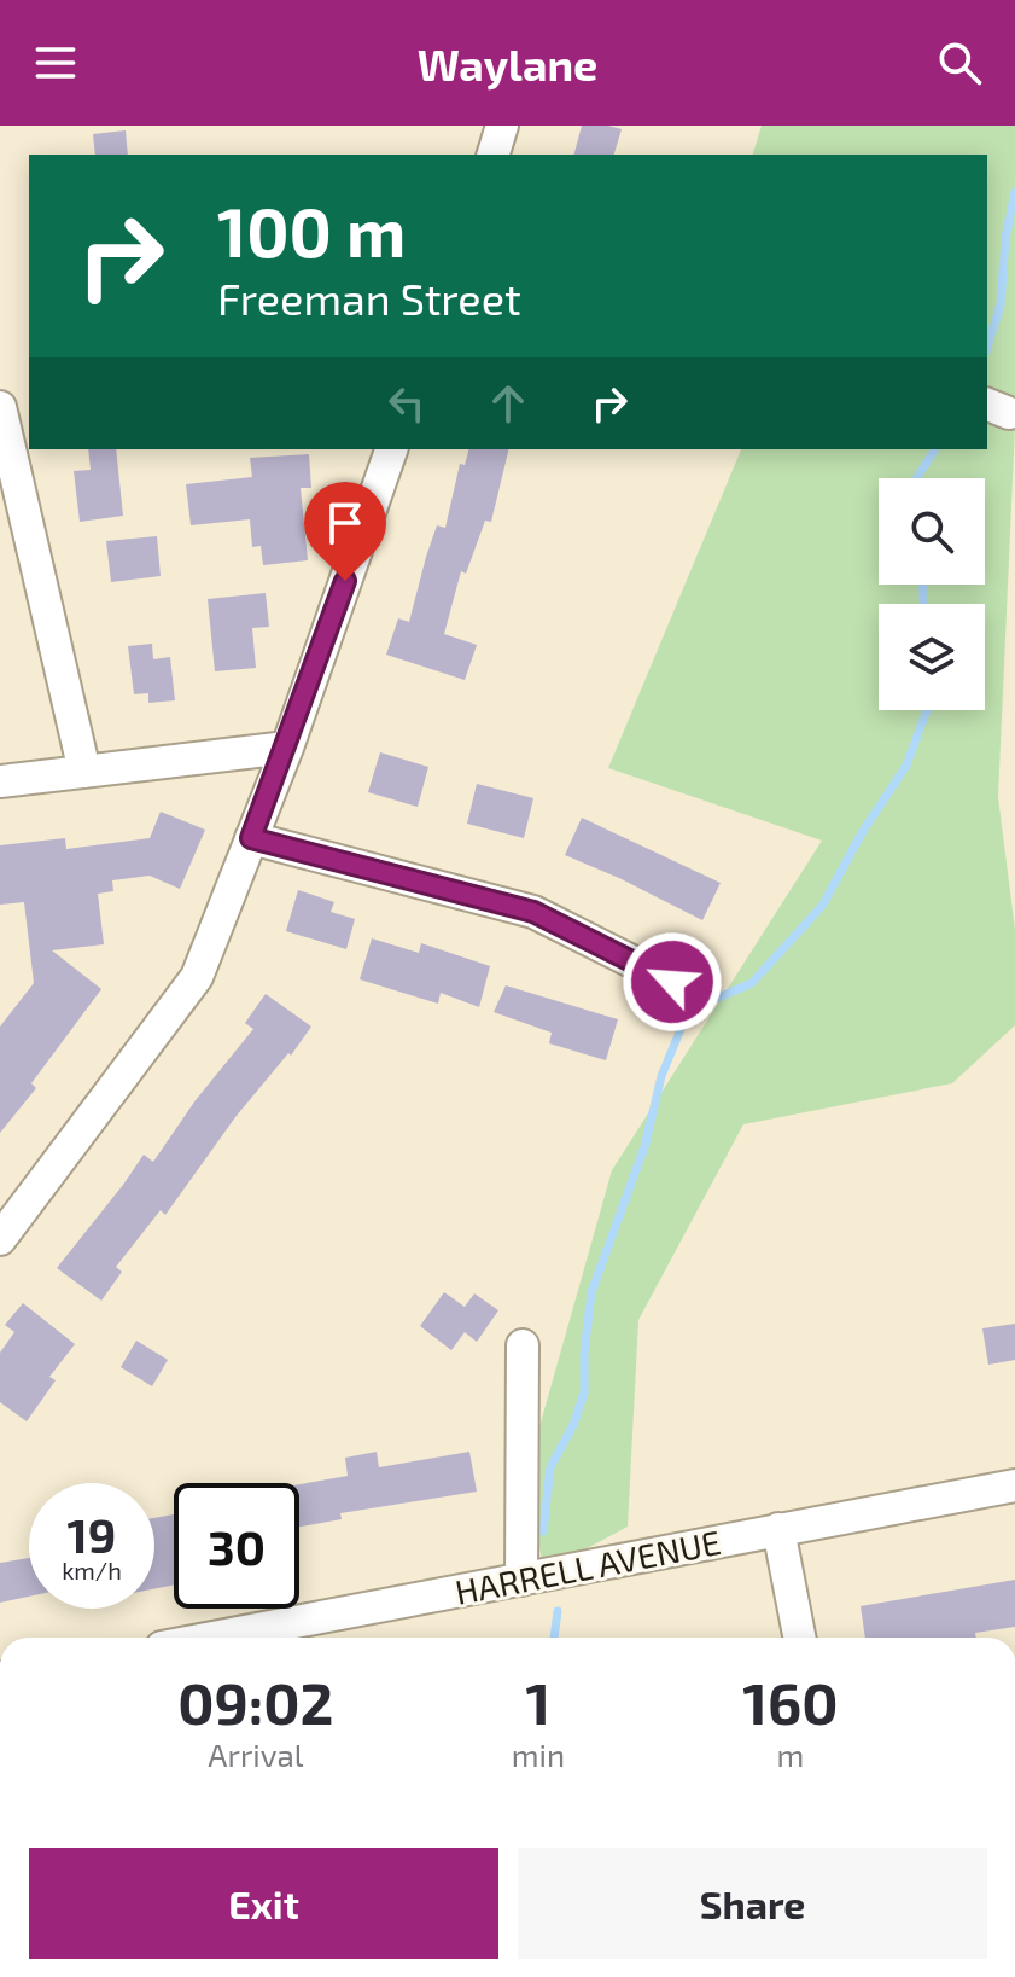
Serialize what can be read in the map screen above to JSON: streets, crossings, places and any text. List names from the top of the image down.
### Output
{
  "streets": {
    "street": ["HARRELL AVENUE"]
  },
  "page": {
    "header": "Waylane",
    "turn": ["100 m", "Freeman Street"],
    "speed": "19 km/h",
    "limit": "30",
    "eta": [
      "09:02",
      "Arrival",
      "1",
      "min",
      "160",
      "m"
    ],
    "buttons": ["Exit", "Share"]
  }
}
